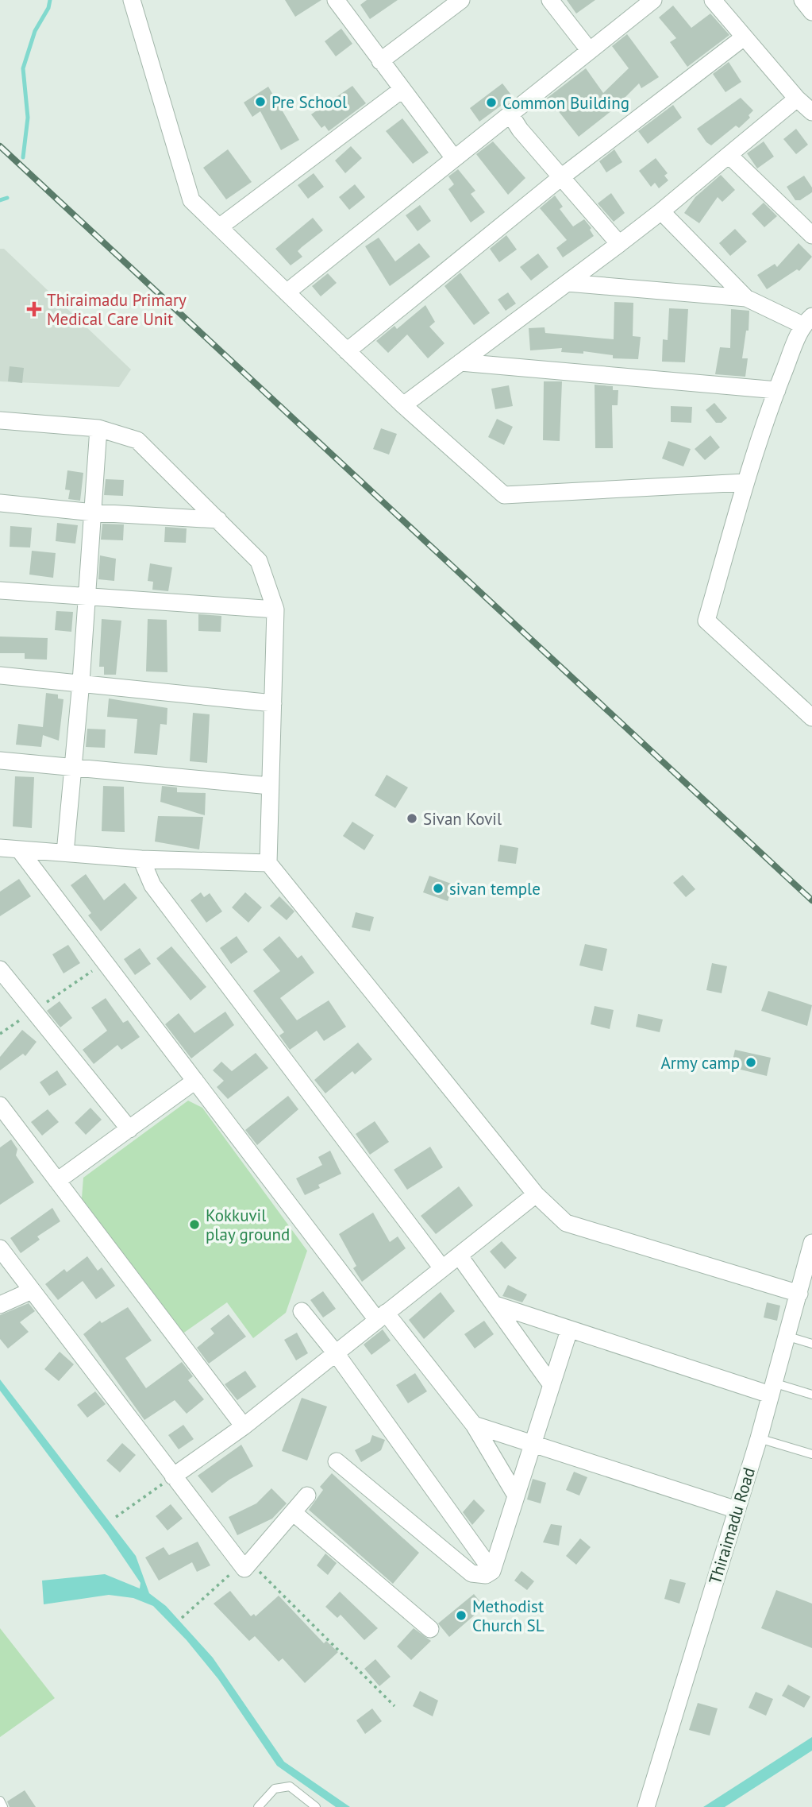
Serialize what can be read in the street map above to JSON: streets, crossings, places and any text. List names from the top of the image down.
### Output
{
  "streets": {
    "street": ["Thiraimadu Road"]
  },
  "places": {
    "other": [
      "Pre School",
      "Common Building",
      "Sivan Kovil",
      "sivan temple",
      "Army camp",
      "Kokkuvil play ground",
      "Methodist Church SL"
    ],
    "health": ["Thiraimadu Primary Medical Care Unit"]
  }
}
